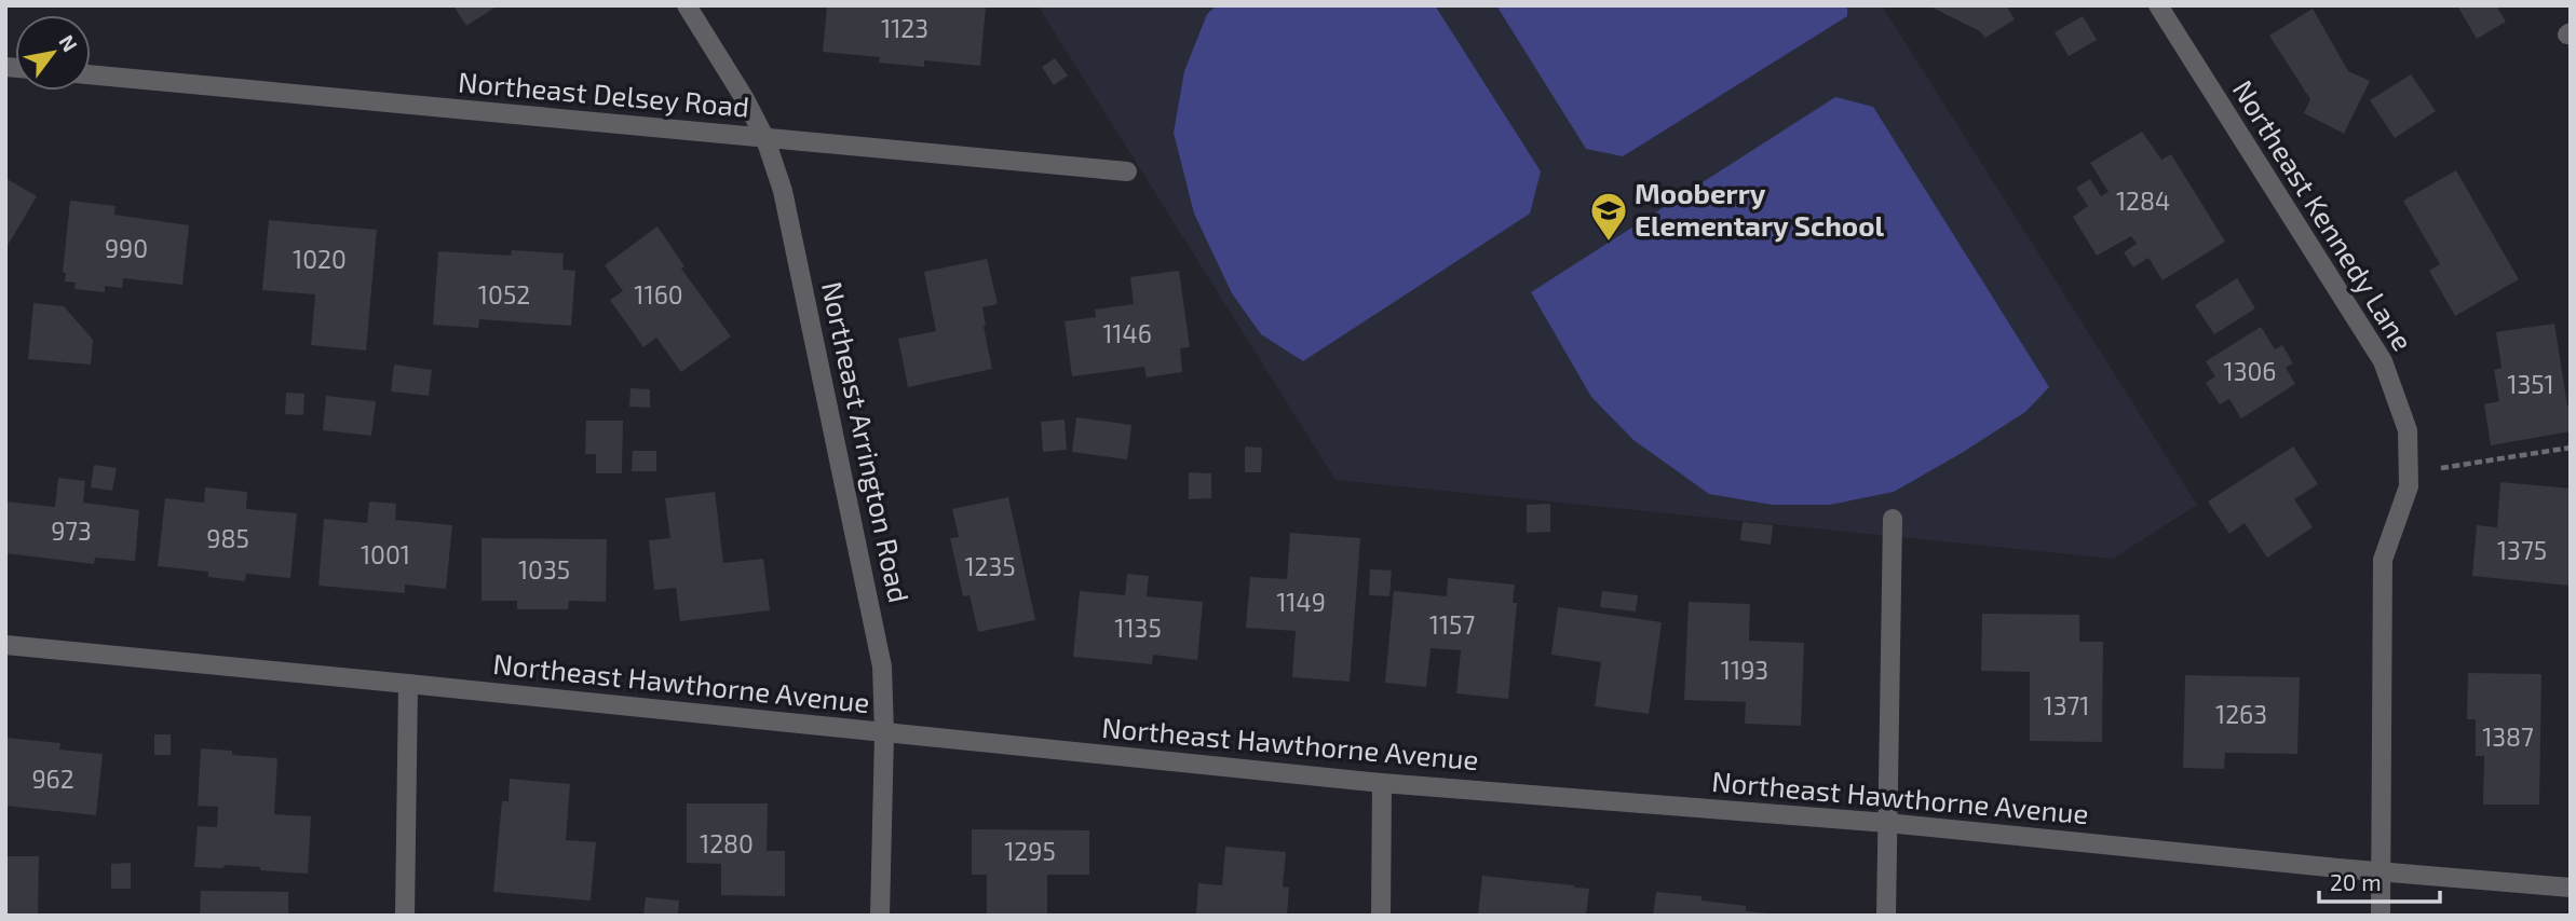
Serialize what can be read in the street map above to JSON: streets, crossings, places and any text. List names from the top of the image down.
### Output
{
  "streets": {
    "street": [
      "Northeast Delsey Road",
      "Northeast Kennedy Lane",
      "Northeast Arrington Road",
      "Northeast Hawthorne Avenue"
    ]
  },
  "crossings": [
    ["Northeast Delsey Road", "Northeast Arrington Road"],
    ["Northeast Kennedy Lane", "Northeast Hawthorne Avenue"],
    ["Northeast Arrington Road", "Northeast Hawthorne Avenue"]
  ],
  "places": {
    "school or university": ["Mooberry Elementary School"]
  },
  "house_numbers": [
    "1123",
    "1284",
    "990",
    "1020",
    "1052",
    "1160",
    "1146",
    "1306",
    "1351",
    "973",
    "985",
    "1375",
    "1001",
    "1235",
    "1035",
    "1149",
    "1157",
    "1135",
    "1193",
    "1371",
    "1263",
    "1387",
    "962",
    "1280",
    "1295"
  ],
  "scale_bar": "20 m",
  "north": "top right"
}
